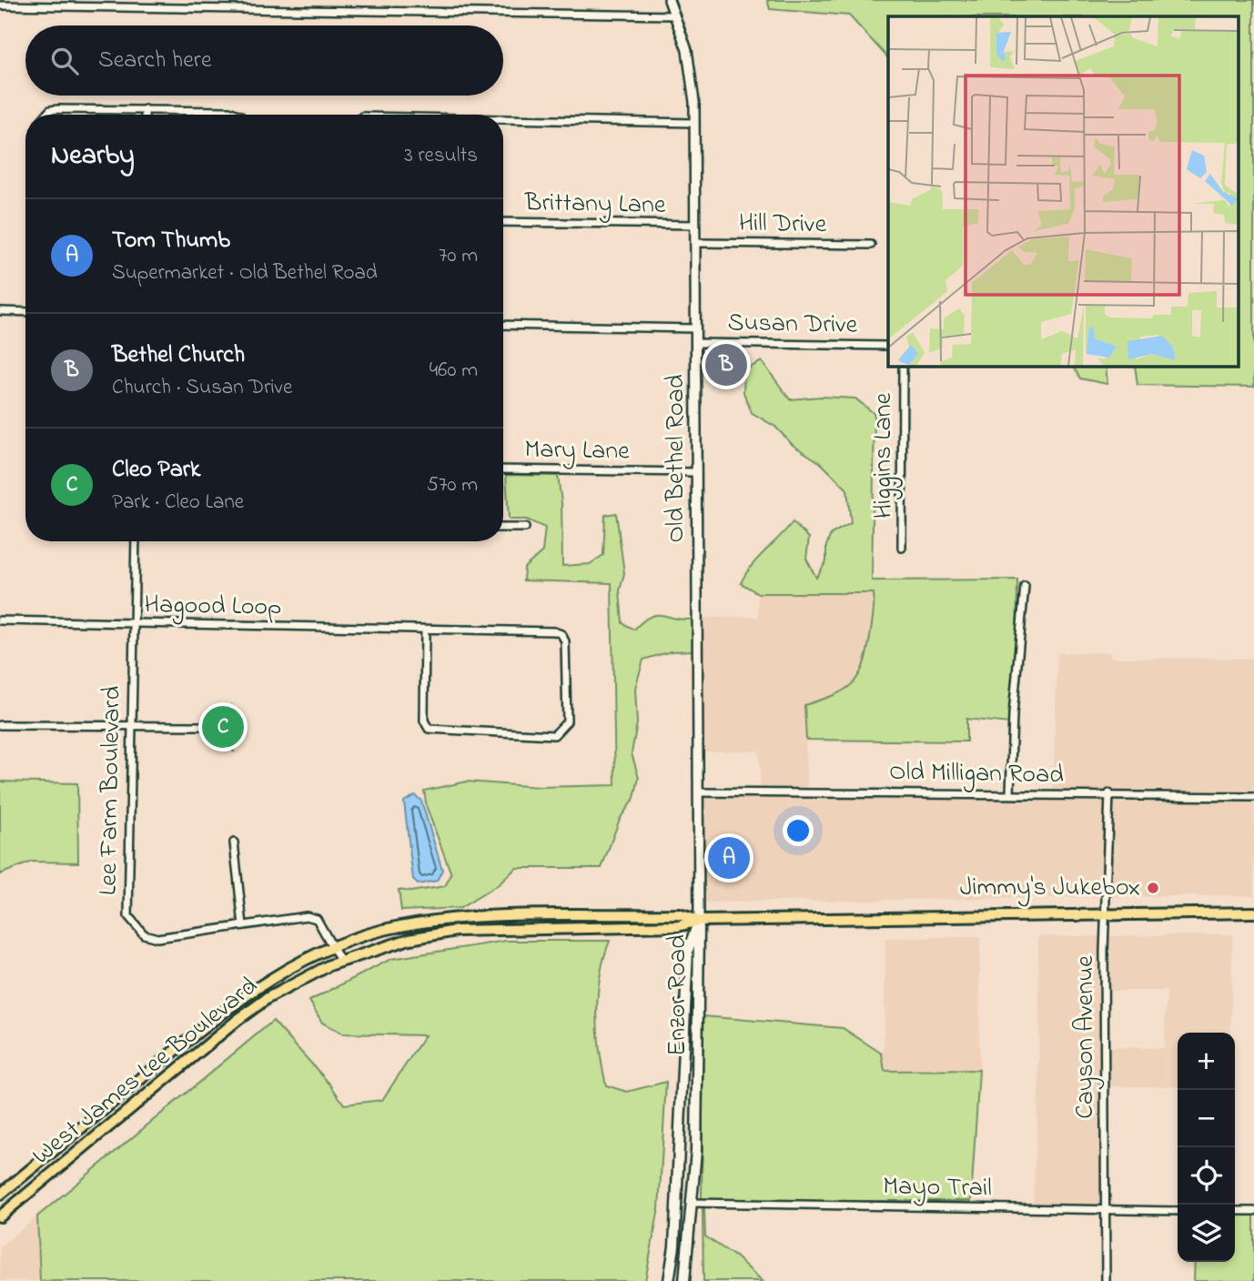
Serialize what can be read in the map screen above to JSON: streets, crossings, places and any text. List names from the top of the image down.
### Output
{
  "streets": {
    "main road": ["Enzor Road", "West James Lee Boulevard"],
    "street": [
      "Brittany Lane",
      "Hill Drive",
      "Susan Drive",
      "Mary Lane",
      "Higgins Lane",
      "Old Bethel Road",
      "Hagood Loop",
      "Old Milligan Road",
      "Lee Farm Boulevard",
      "Cayson Avenue",
      "Mayo Trail"
    ]
  },
  "crossings": [
    ["Brittany Lane", "Old Bethel Road"],
    ["Hill Drive", "Old Bethel Road"],
    ["Susan Drive", "Old Bethel Road"],
    ["Mary Lane", "Old Bethel Road"],
    ["Old Bethel Road", "Old Milligan Road"],
    ["Old Bethel Road", "Enzor Road"],
    ["Old Bethel Road", "West James Lee Boulevard"],
    ["Hagood Loop", "Lee Farm Boulevard"],
    ["Old Milligan Road", "Cayson Avenue"],
    ["Lee Farm Boulevard", "West James Lee Boulevard"],
    ["Enzor Road", "West James Lee Boulevard"],
    ["Enzor Road", "Mayo Trail"],
    ["Cayson Avenue", "West James Lee Boulevard"],
    ["Cayson Avenue", "Mayo Trail"]
  ],
  "places": ["Jimmy's Jukebox"],
  "page": {
    "search": "Search here",
    "heading": ["Nearby", "3 results"],
    "list": [
      {
        "mark": "A",
        "name": "Tom Thumb",
        "note": "Supermarket · Old Bethel Road",
        "value": "70 m"
      },
      {
        "mark": "B",
        "name": "Bethel Church",
        "note": "Church · Susan Drive",
        "value": "460 m"
      },
      {
        "mark": "C",
        "name": "Cleo Park",
        "note": "Park · Cleo Lane",
        "value": "570 m"
      }
    ],
    "pins": ["B", "C", "A"],
    "map_buttons": ["+", "−"]
  }
}
